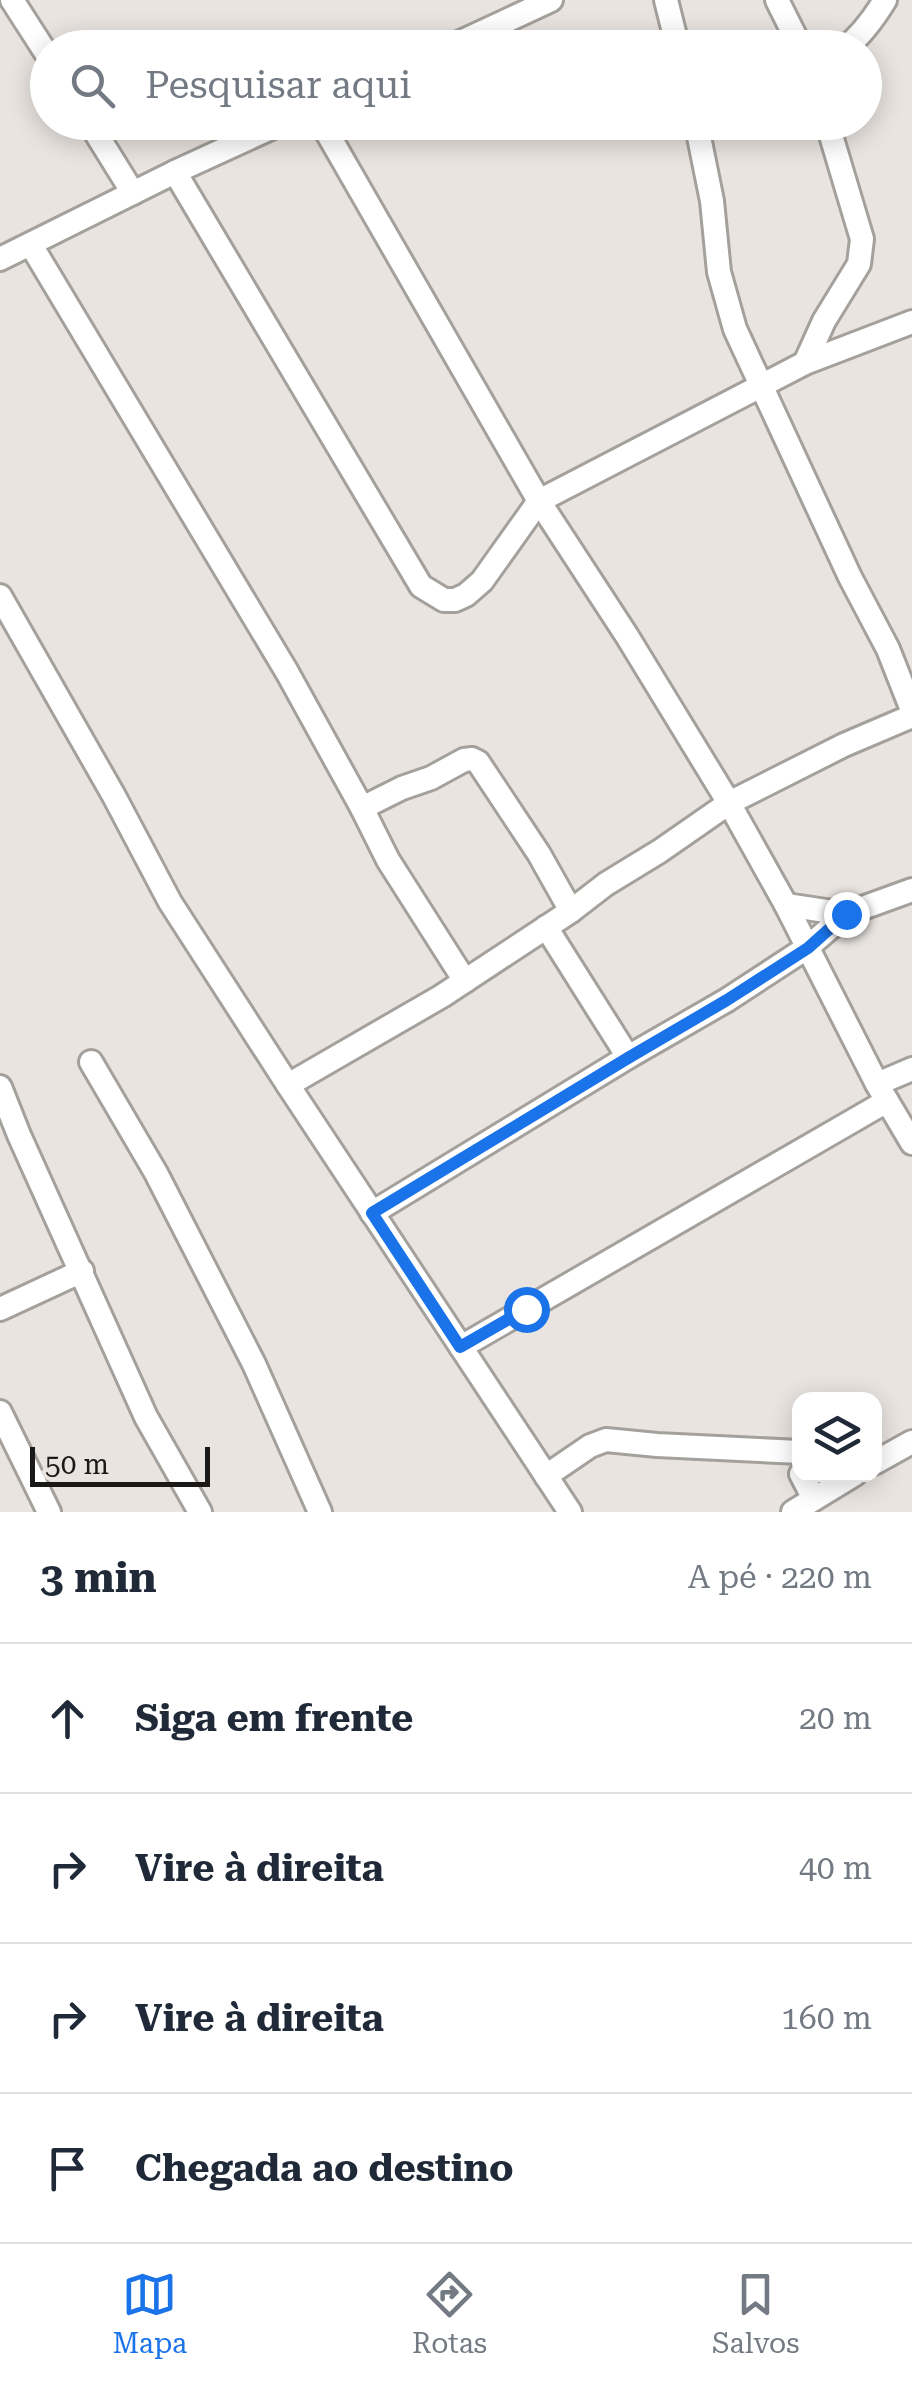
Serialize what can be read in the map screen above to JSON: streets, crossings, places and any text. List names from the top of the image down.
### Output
{
  "scale_bar": "50 m",
  "page": {
    "search": "Pesquisar aqui",
    "scale": "50 m",
    "heading": ["3 min", "A pé · 220 m"],
    "list": [
      ["Siga em frente", "20 m"],
      ["Vire à direita", "40 m"],
      ["Vire à direita", "160 m"],
      "Chegada ao destino"
    ],
    "nav": ["Mapa", "Rotas", "Salvos"]
  }
}
